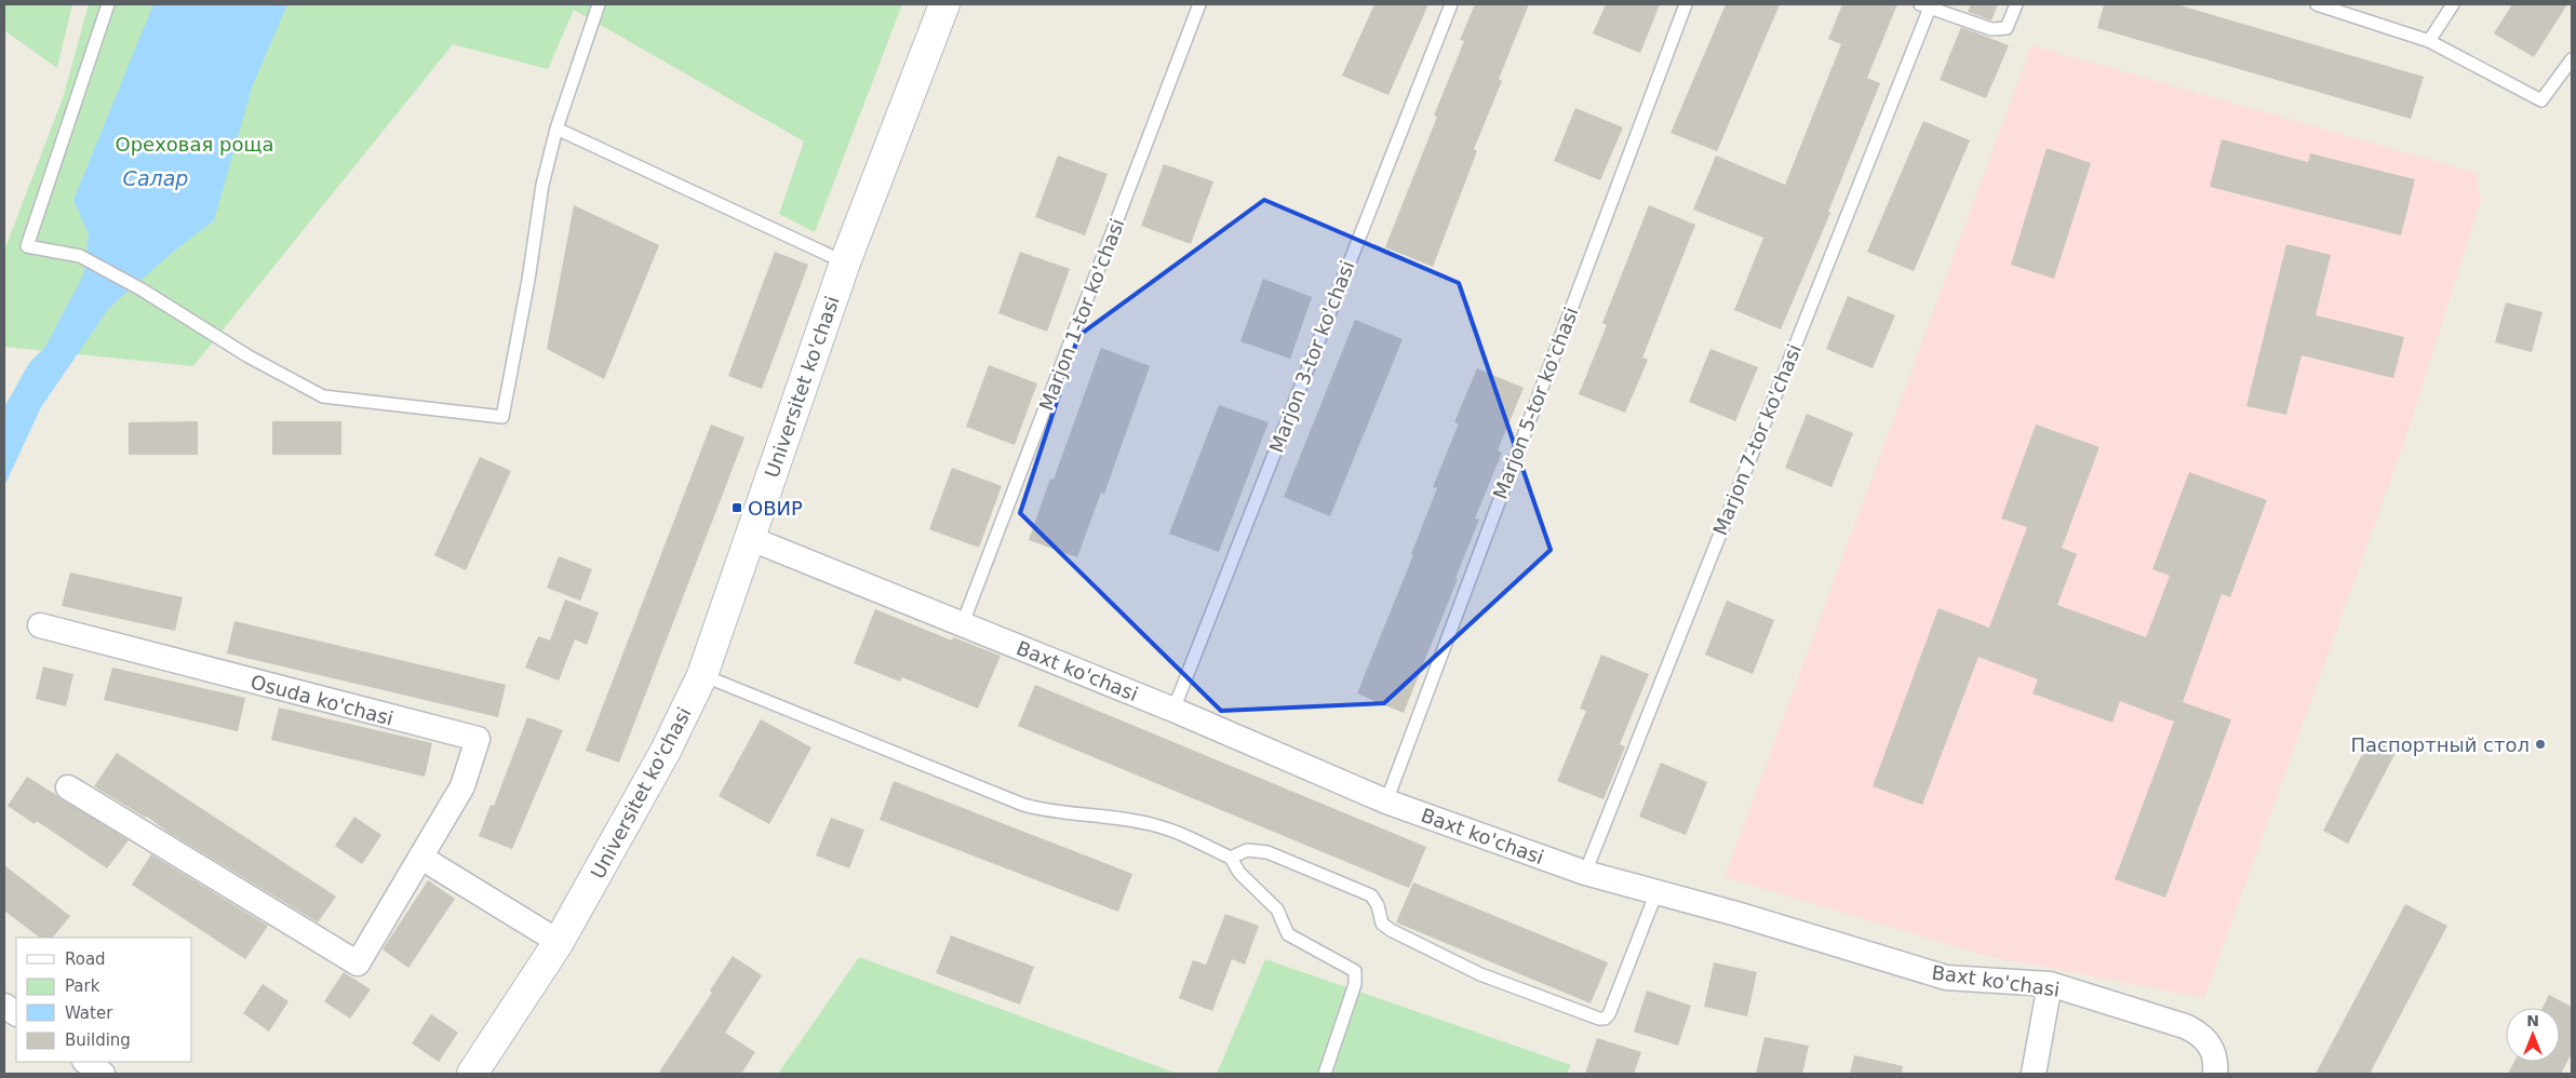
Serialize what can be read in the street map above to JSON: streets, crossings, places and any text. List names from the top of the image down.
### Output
{
  "streets": {
    "main road": ["Universitet ko'chasi"],
    "street": ["Baxt ko'chasi", "Osuda ko'chasi"],
    "lane": [
      "Marjon 1-tor ko'chasi",
      "Marjon 3-tor ko'chasi",
      "Marjon 5-tor ko'chasi",
      "Marjon 7-tor ko'chasi"
    ]
  },
  "crossings": [
    ["Marjon 1-tor ko'chasi", "Baxt ko'chasi"],
    ["Marjon 3-tor ko'chasi", "Baxt ko'chasi"],
    ["Universitet ko'chasi", "Baxt ko'chasi"],
    ["Marjon 5-tor ko'chasi", "Baxt ko'chasi"],
    ["Marjon 7-tor ko'chasi", "Baxt ko'chasi"]
  ],
  "water": ["Салар"],
  "parks": ["Ореховая роща"],
  "places": {
    "transit": ["ОВИР"],
    "other": ["Паспортный стол"]
  },
  "legend": [
    "Road",
    "Park",
    "Water",
    "Building"
  ],
  "north": "top"
}
